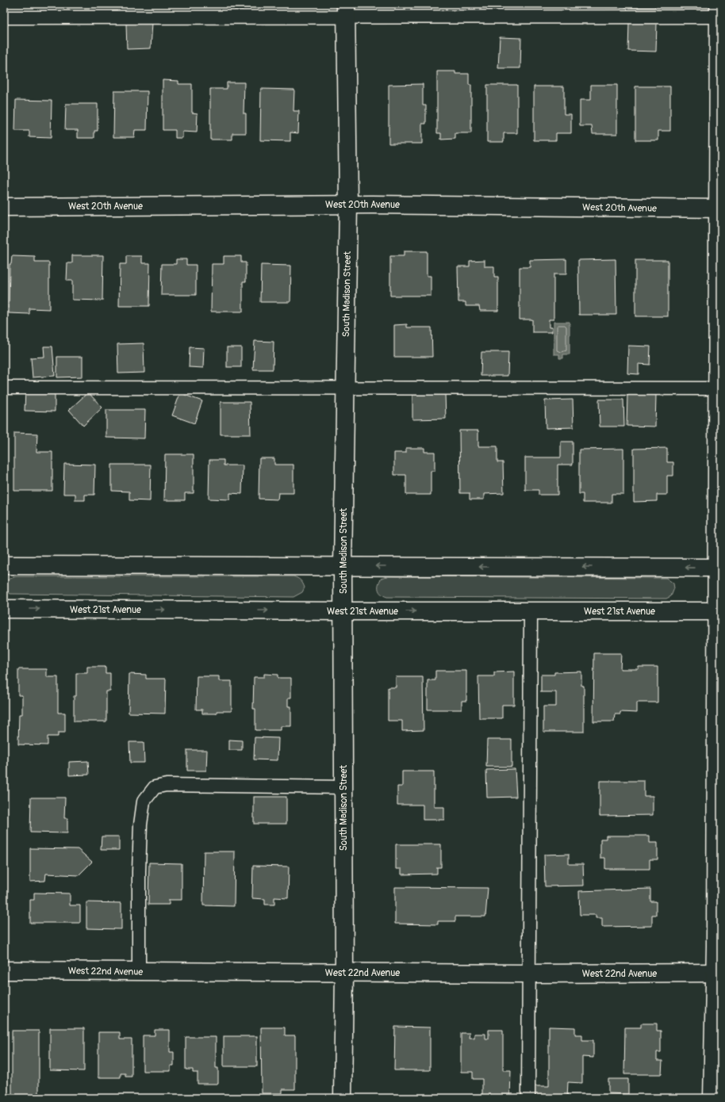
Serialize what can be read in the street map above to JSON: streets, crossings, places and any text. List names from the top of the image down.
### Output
{
  "streets": {
    "street": [
      "West 20th Avenue",
      "South Madison Street",
      "West 21st Avenue",
      "West 22nd Avenue"
    ]
  },
  "crossings": [
    ["West 20th Avenue", "South Madison Street"],
    ["South Madison Street", "West 21st Avenue"],
    ["South Madison Street", "West 22nd Avenue"]
  ]
}
